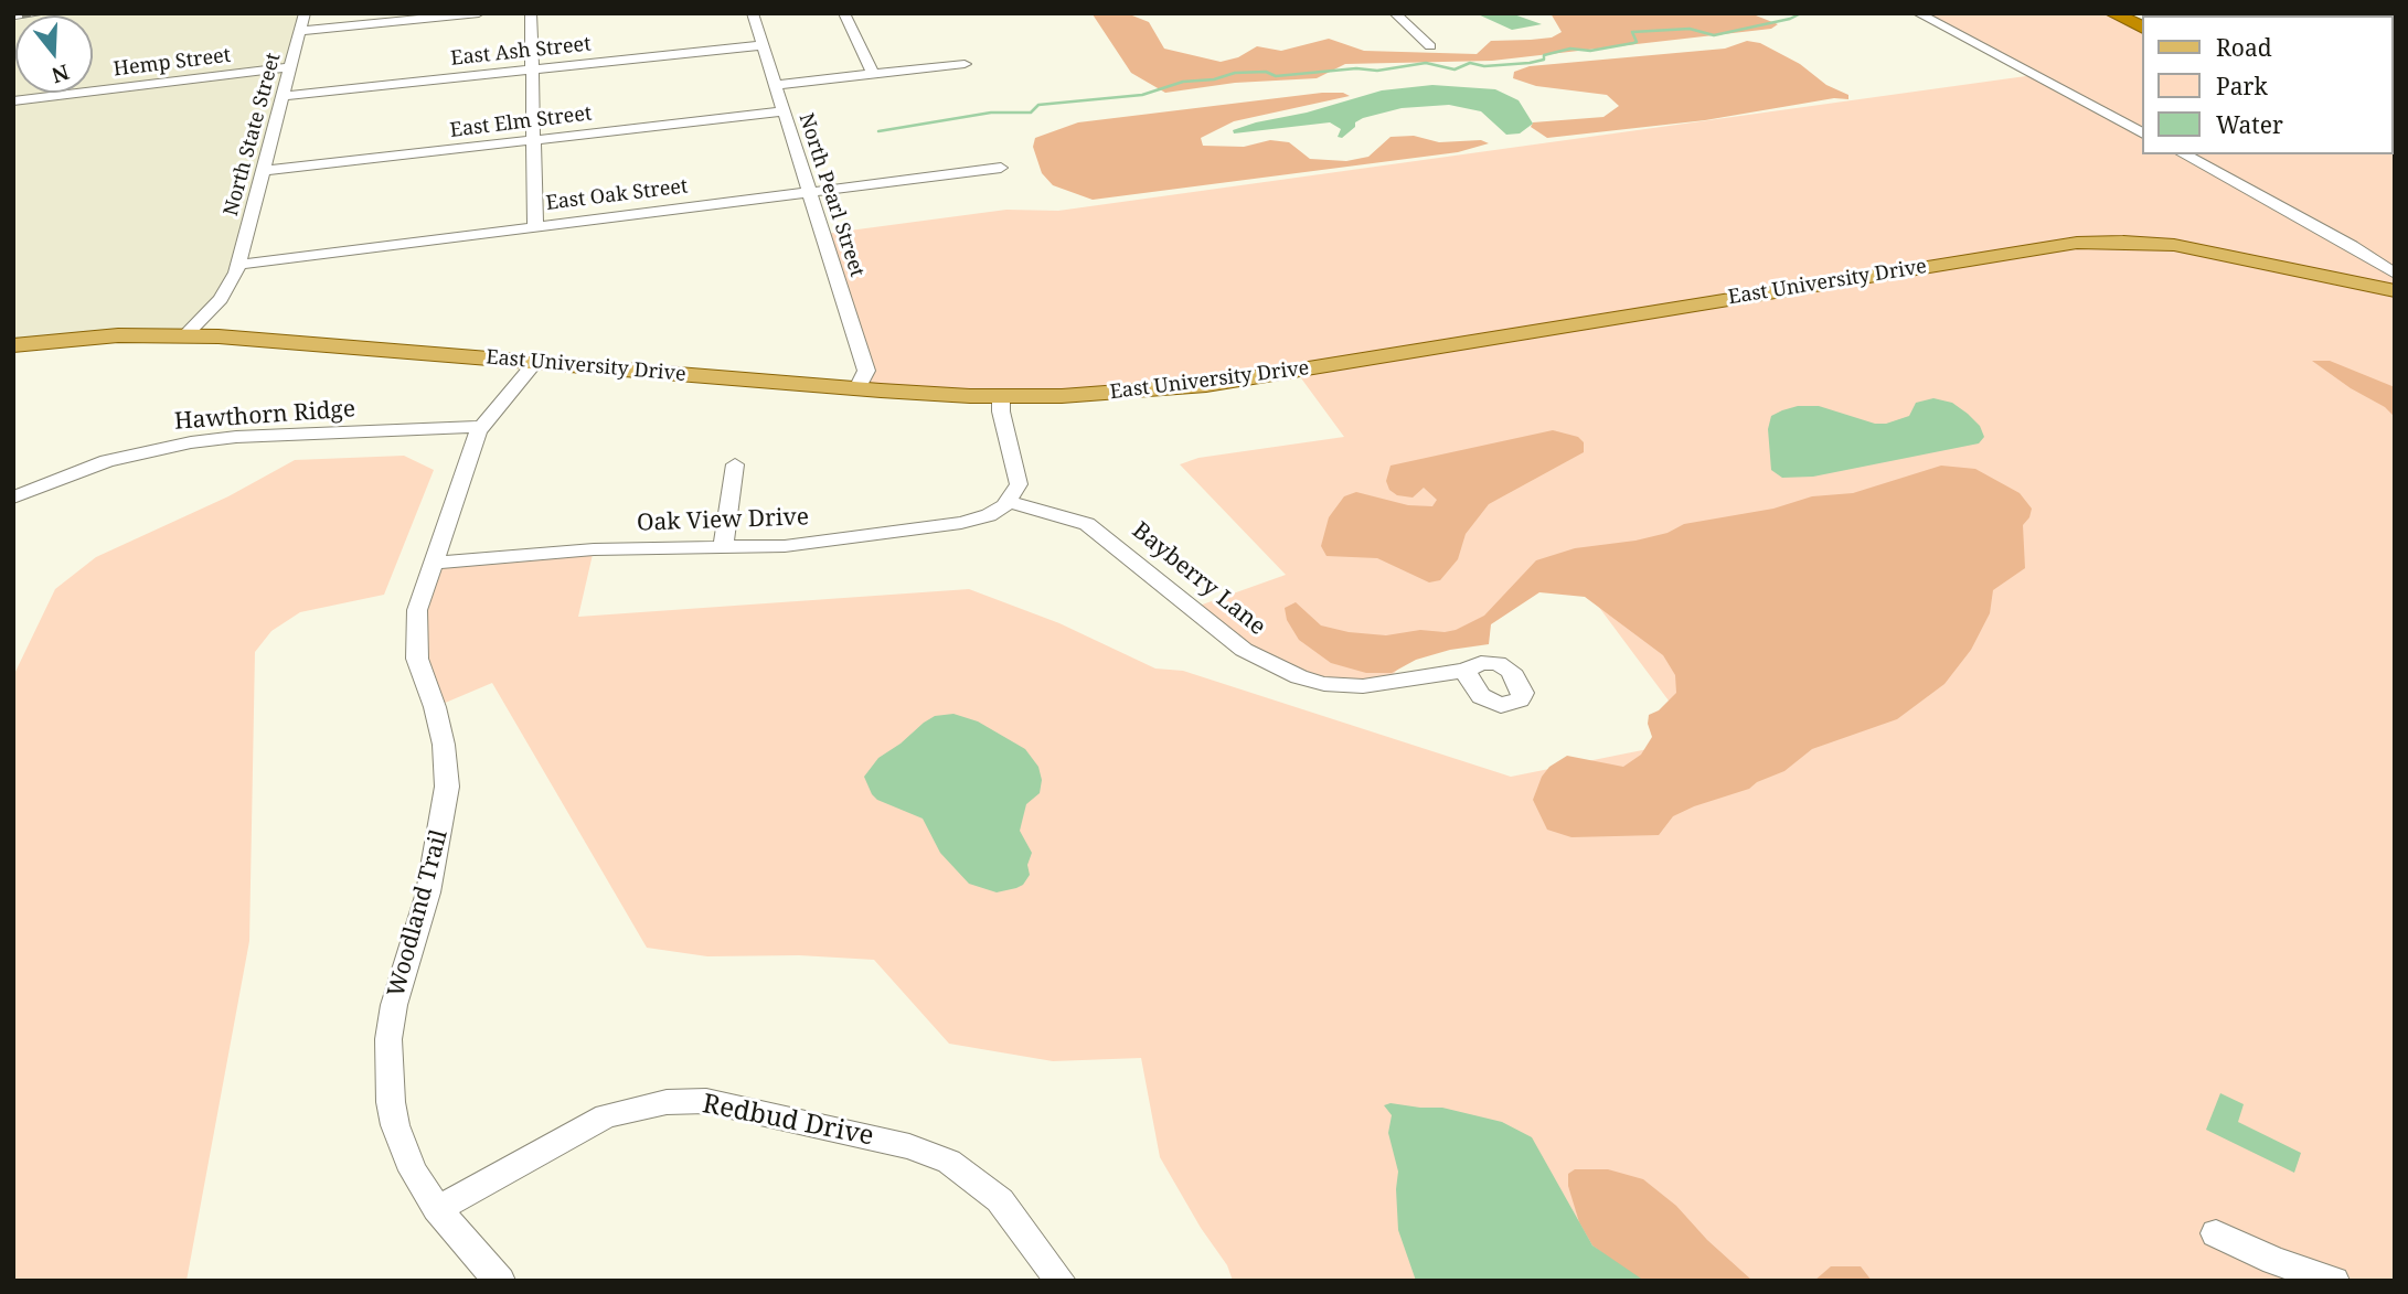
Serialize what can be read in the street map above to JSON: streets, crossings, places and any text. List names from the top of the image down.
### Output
{
  "streets": {
    "main road": ["East University Drive"],
    "street": [
      "East Ash Street",
      "Hemp Street",
      "East Elm Street",
      "North State Street",
      "East Oak Street",
      "North Pearl Street",
      "Hawthorn Ridge",
      "Oak View Drive",
      "Bayberry Lane",
      "Woodland Trail",
      "Redbud Drive"
    ]
  },
  "crossings": [
    ["East Ash Street", "North State Street"],
    ["East Ash Street", "North Pearl Street"],
    ["Hemp Street", "North State Street"],
    ["East Elm Street", "North State Street"],
    ["East Elm Street", "North Pearl Street"],
    ["North State Street", "East Oak Street"],
    ["North State Street", "East University Drive"],
    ["East Oak Street", "North Pearl Street"],
    ["North Pearl Street", "East University Drive"],
    ["East University Drive", "Woodland Trail"],
    ["Hawthorn Ridge", "Woodland Trail"],
    ["Oak View Drive", "Bayberry Lane"],
    ["Oak View Drive", "Woodland Trail"],
    ["Woodland Trail", "Redbud Drive"]
  ],
  "legend": ["Road", "Park", "Water"],
  "north": "bottom"
}
